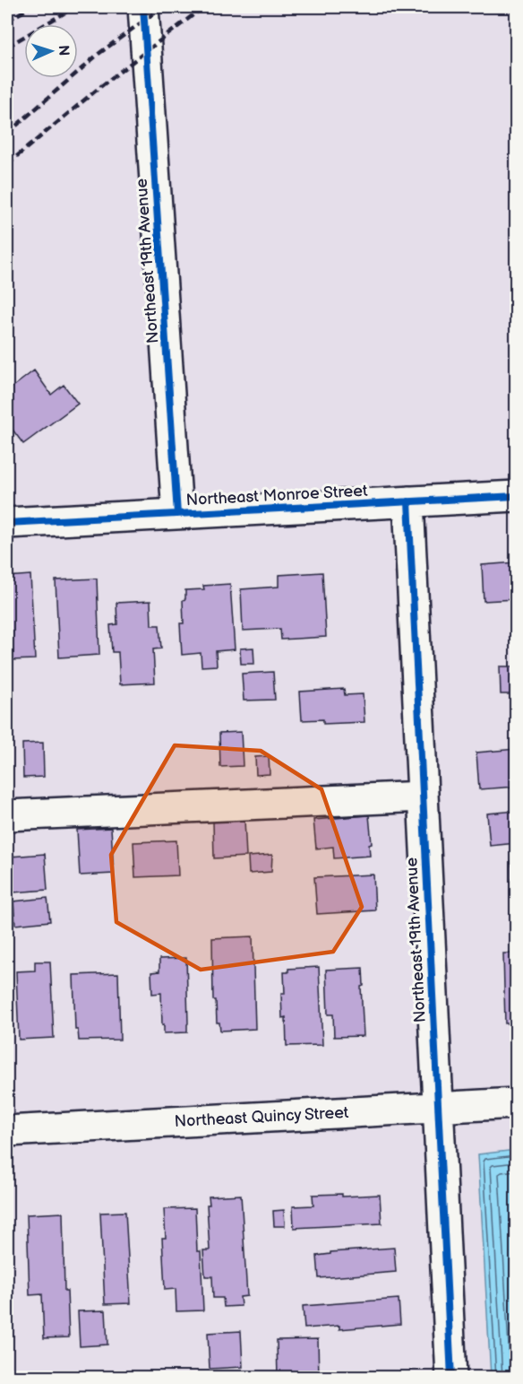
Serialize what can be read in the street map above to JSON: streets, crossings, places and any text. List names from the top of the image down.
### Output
{
  "streets": {
    "street": ["Northeast 19th Avenue", "Northeast Monroe Street", "Northeast Quincy Street"]
  },
  "crossings": [
    ["Northeast 19th Avenue", "Northeast Monroe Street"],
    ["Northeast 19th Avenue", "Northeast Quincy Street"]
  ],
  "north": "right"
}
